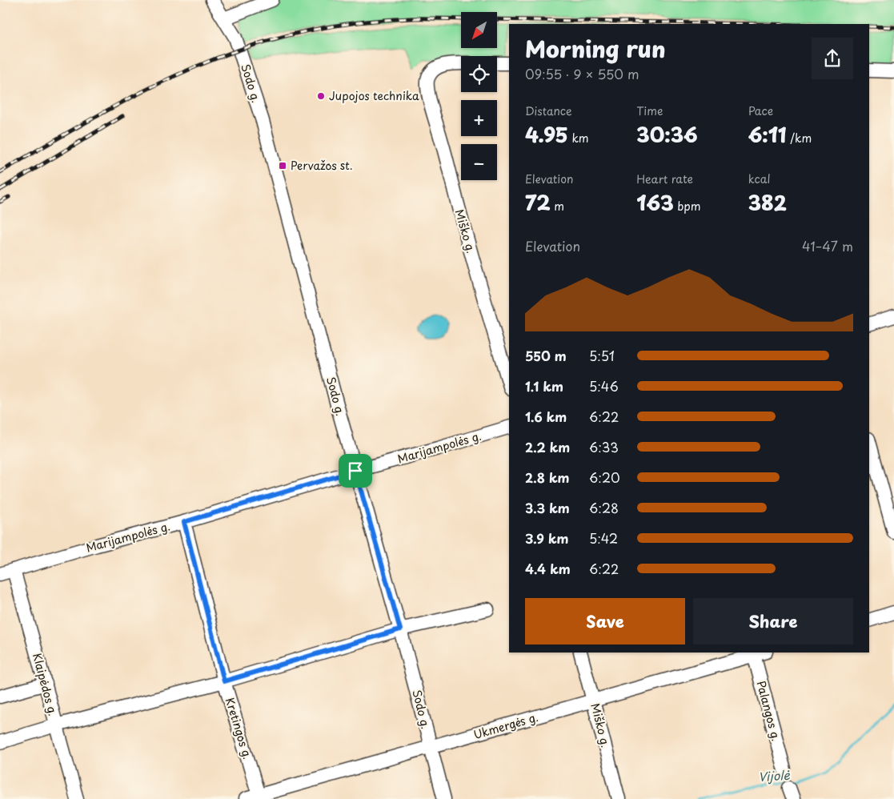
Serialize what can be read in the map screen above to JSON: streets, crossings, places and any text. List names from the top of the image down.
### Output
{
  "streets": {
    "street": [
      "Sodo g.",
      "Miško g.",
      "Marijampolės g.",
      "Klaipėdos g.",
      "Palangos g.",
      "Ukmergės g.",
      "Kretingos g."
    ]
  },
  "crossings": [
    ["Sodo g.", "Marijampolės g."],
    ["Sodo g.", "Ukmergės g."],
    ["Miško g.", "Ukmergės g."],
    ["Marijampolės g.", "Klaipėdos g."],
    ["Marijampolės g.", "Kretingos g."],
    ["Palangos g.", "Ukmergės g."],
    ["Ukmergės g.", "Kretingos g."]
  ],
  "water": ["Vijolė"],
  "places": {
    "other": ["Jupojos technika"],
    "transit": ["Pervažos st."]
  },
  "north": "bottom left",
  "page": {
    "map_buttons": ["+", "−"],
    "heading": ["Morning run", "09:55 · 9 × 550 m"],
    "stats": [
      ["Distance", "4.95 km"],
      ["Time", "30:36"],
      ["Pace", "6:11 /km"],
      ["Elevation", "72 m"],
      ["Heart rate", "163 bpm"],
      ["kcal", "382"]
    ],
    "chart": ["Elevation", "41–47 m"],
    "list": [
      {
        "name": "550 m",
        "note": "5:51"
      },
      {
        "name": "1.1 km",
        "note": "5:46"
      },
      {
        "name": "1.6 km",
        "note": "6:22"
      },
      {
        "name": "2.2 km",
        "note": "6:33"
      },
      {
        "name": "2.8 km",
        "note": "6:20"
      },
      {
        "name": "3.3 km",
        "note": "6:28"
      },
      {
        "name": "3.9 km",
        "note": "5:42"
      },
      {
        "name": "4.4 km",
        "note": "6:22"
      }
    ],
    "buttons": ["Save", "Share"]
  }
}
